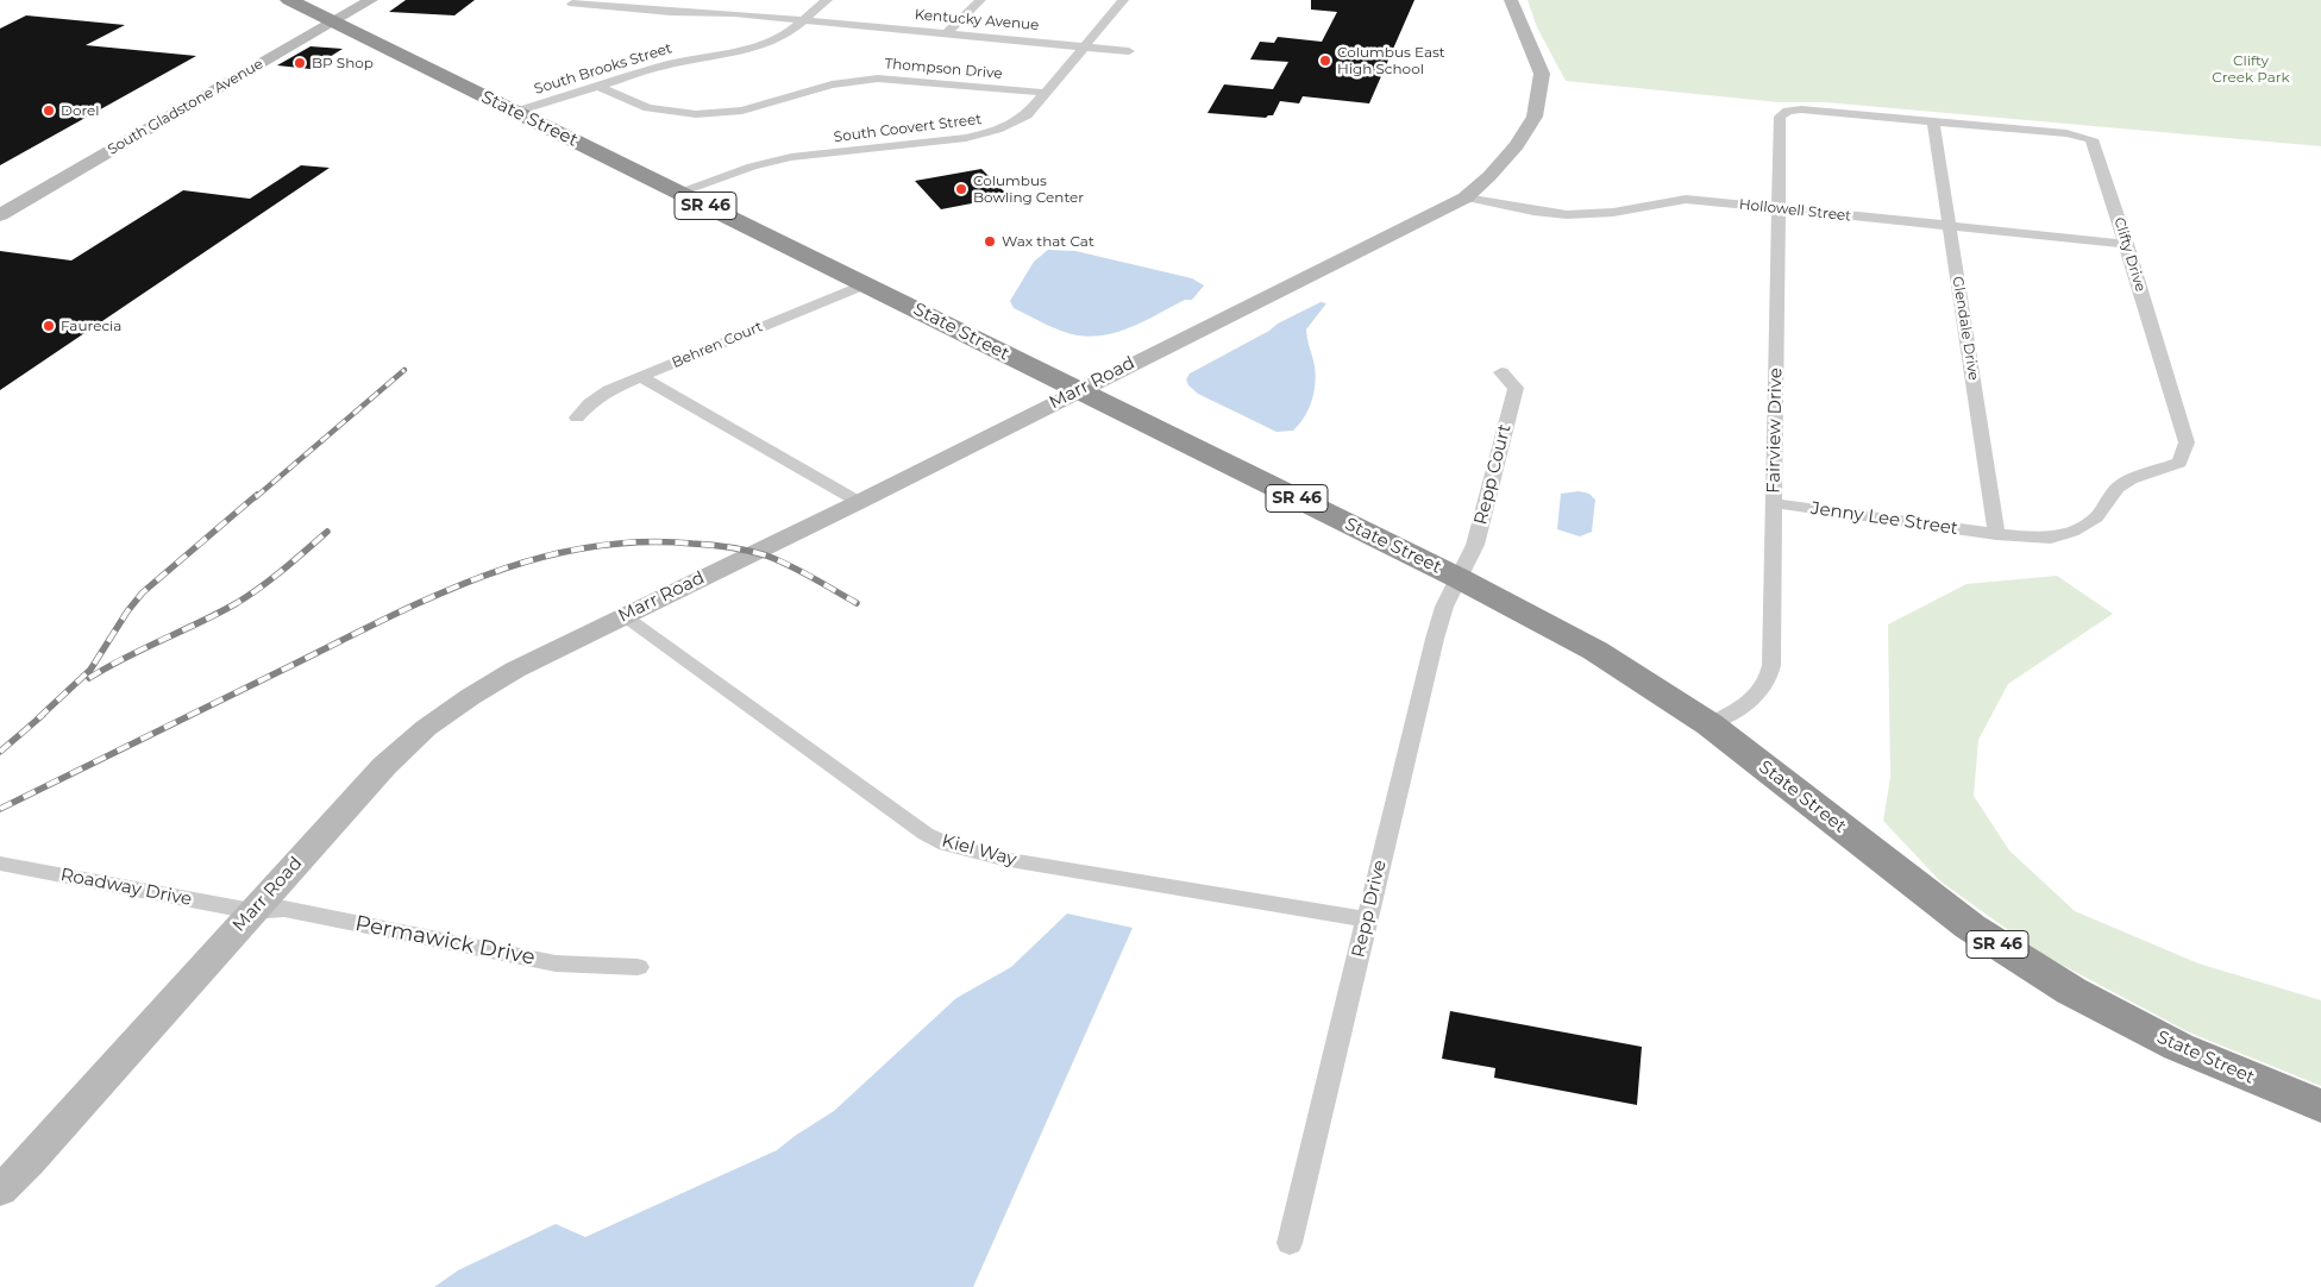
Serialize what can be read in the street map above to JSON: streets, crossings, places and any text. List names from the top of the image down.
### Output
{
  "streets": {
    "highway": ["State Street", "SR 46"],
    "street": [
      "Kentucky Avenue",
      "South Brooks Street",
      "Thompson Drive",
      "South Gladstone Avenue",
      "South Coovert Street",
      "Hollowell Street",
      "Clifty Drive",
      "Glendale Drive",
      "Behren Court",
      "Marr Road",
      "Fairview Drive",
      "Repp Court",
      "Jenny Lee Street",
      "Kiel Way",
      "Roadway Drive",
      "Repp Drive",
      "Permawick Drive"
    ]
  },
  "crossings": [
    ["Kentucky Avenue", "South Brooks Street"],
    ["Kentucky Avenue", "South Coovert Street"],
    ["South Brooks Street", "Thompson Drive"],
    ["South Brooks Street", "State Street"],
    ["Thompson Drive", "South Coovert Street"],
    ["South Gladstone Avenue", "State Street"],
    ["State Street", "South Coovert Street"],
    ["State Street", "Behren Court"],
    ["State Street", "Marr Road"],
    ["State Street", "Fairview Drive"],
    ["State Street", "Repp Court"],
    ["State Street", "Repp Drive"],
    ["Hollowell Street", "Clifty Drive"],
    ["Hollowell Street", "Glendale Drive"],
    ["Hollowell Street", "Marr Road"],
    ["Hollowell Street", "Fairview Drive"],
    ["Clifty Drive", "Glendale Drive"],
    ["Clifty Drive", "Fairview Drive"],
    ["Clifty Drive", "Jenny Lee Street"],
    ["Glendale Drive", "Jenny Lee Street"],
    ["Marr Road", "Kiel Way"],
    ["Marr Road", "Roadway Drive"],
    ["Marr Road", "Permawick Drive"],
    ["Fairview Drive", "Jenny Lee Street"],
    ["Repp Court", "Repp Drive"],
    ["Kiel Way", "Repp Drive"],
    ["Roadway Drive", "Permawick Drive"]
  ],
  "parks": ["Clifty Creek Park"],
  "places": [
    "Columbus East High School",
    "BP Shop",
    "Dorel",
    "Columbus Bowling Center",
    "Wax that Cat",
    "Faurecia"
  ]
}
